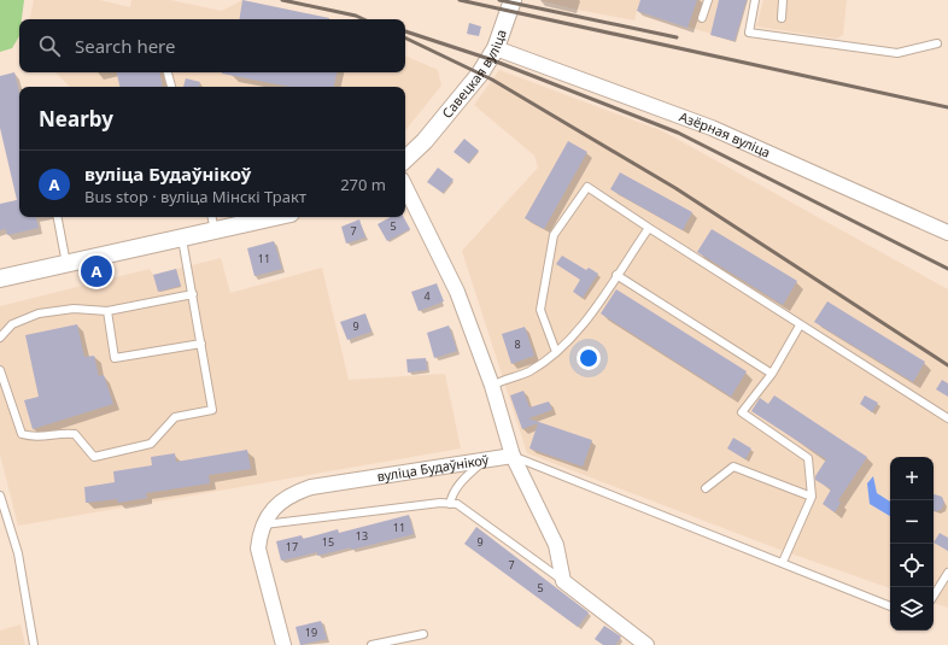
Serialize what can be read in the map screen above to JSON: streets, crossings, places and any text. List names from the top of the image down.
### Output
{
  "streets": {
    "street": ["Савецкая вуліца", "Азёрная вуліца", "вуліца Будаўнікоў"]
  },
  "crossings": [
    ["Савецкая вуліца", "Азёрная вуліца"]
  ],
  "house_numbers": [
    "5",
    "7",
    "11",
    "4",
    "9",
    "8",
    "11",
    "13",
    "15",
    "9",
    "17",
    "7",
    "5",
    "19"
  ],
  "page": {
    "search": "Search here",
    "heading": "Nearby",
    "list": [
      {
        "mark": "A",
        "name": "вуліца Будаўнікоў",
        "note": "Bus stop · вуліца Мінскі Тракт",
        "value": "270 m"
      }
    ],
    "pins": "A",
    "map_buttons": ["+", "−"]
  }
}
